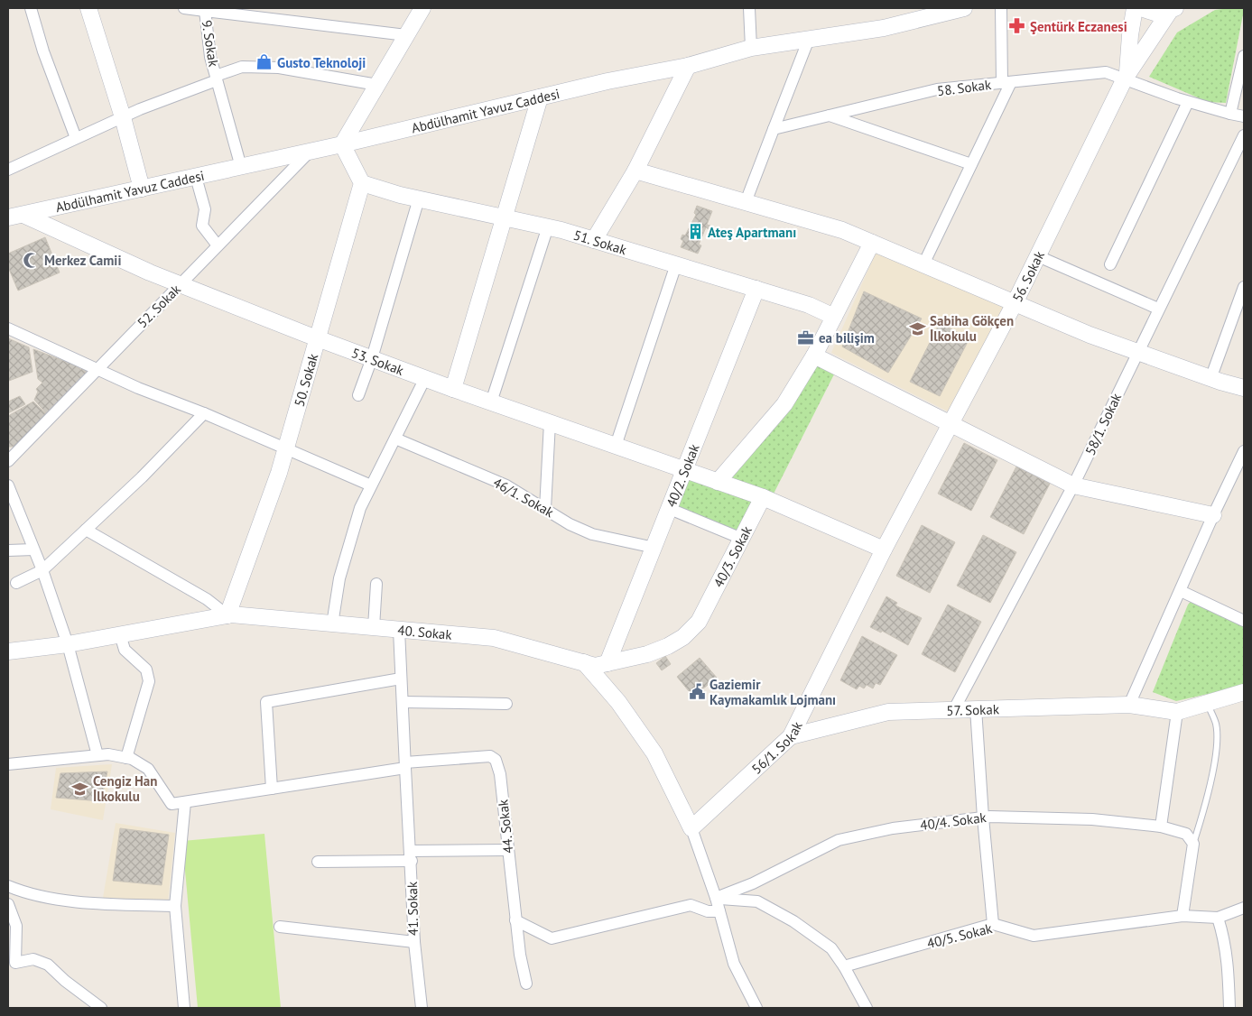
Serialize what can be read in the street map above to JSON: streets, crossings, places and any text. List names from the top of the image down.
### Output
{
  "streets": {
    "street": [
      "9. Sokak",
      "58. Sokak",
      "Abdülhamit Yavuz Caddesi",
      "51. Sokak",
      "56. Sokak",
      "52. Sokak",
      "53. Sokak",
      "50. Sokak",
      "58/1. Sokak",
      "40/2. Sokak",
      "46/1. Sokak",
      "40/3. Sokak",
      "40. Sokak",
      "57. Sokak",
      "56/1. Sokak",
      "40/4. Sokak",
      "44. Sokak",
      "41. Sokak",
      "40/5. Sokak"
    ]
  },
  "crossings": [
    ["9. Sokak", "Abdülhamit Yavuz Caddesi"],
    ["58. Sokak", "56. Sokak"],
    ["Abdülhamit Yavuz Caddesi", "52. Sokak"],
    ["Abdülhamit Yavuz Caddesi", "53. Sokak"],
    ["51. Sokak", "50. Sokak"],
    ["51. Sokak", "40/2. Sokak"],
    ["56. Sokak", "56/1. Sokak"],
    ["52. Sokak", "53. Sokak"],
    ["53. Sokak", "50. Sokak"],
    ["53. Sokak", "40/2. Sokak"],
    ["53. Sokak", "40/3. Sokak"],
    ["50. Sokak", "40. Sokak"],
    ["58/1. Sokak", "57. Sokak"],
    ["40/2. Sokak", "46/1. Sokak"],
    ["40/2. Sokak", "40/3. Sokak"],
    ["40/3. Sokak", "40. Sokak"],
    ["40. Sokak", "41. Sokak"],
    ["57. Sokak", "56/1. Sokak"],
    ["44. Sokak", "41. Sokak"]
  ],
  "places": {
    "pharmacy": ["Şentürk Eczanesi"],
    "shop": ["Gusto Teknoloji"],
    "building": ["Ateş Apartmanı"],
    "mosque": ["Merkez Camii"],
    "school or university": ["Sabiha Gökçen İlkokulu", "Cengiz Han İlkokulu"],
    "office": ["ea bilişim"],
    "public building": ["Gaziemir Kaymakamlık Lojmanı"]
  }
}
